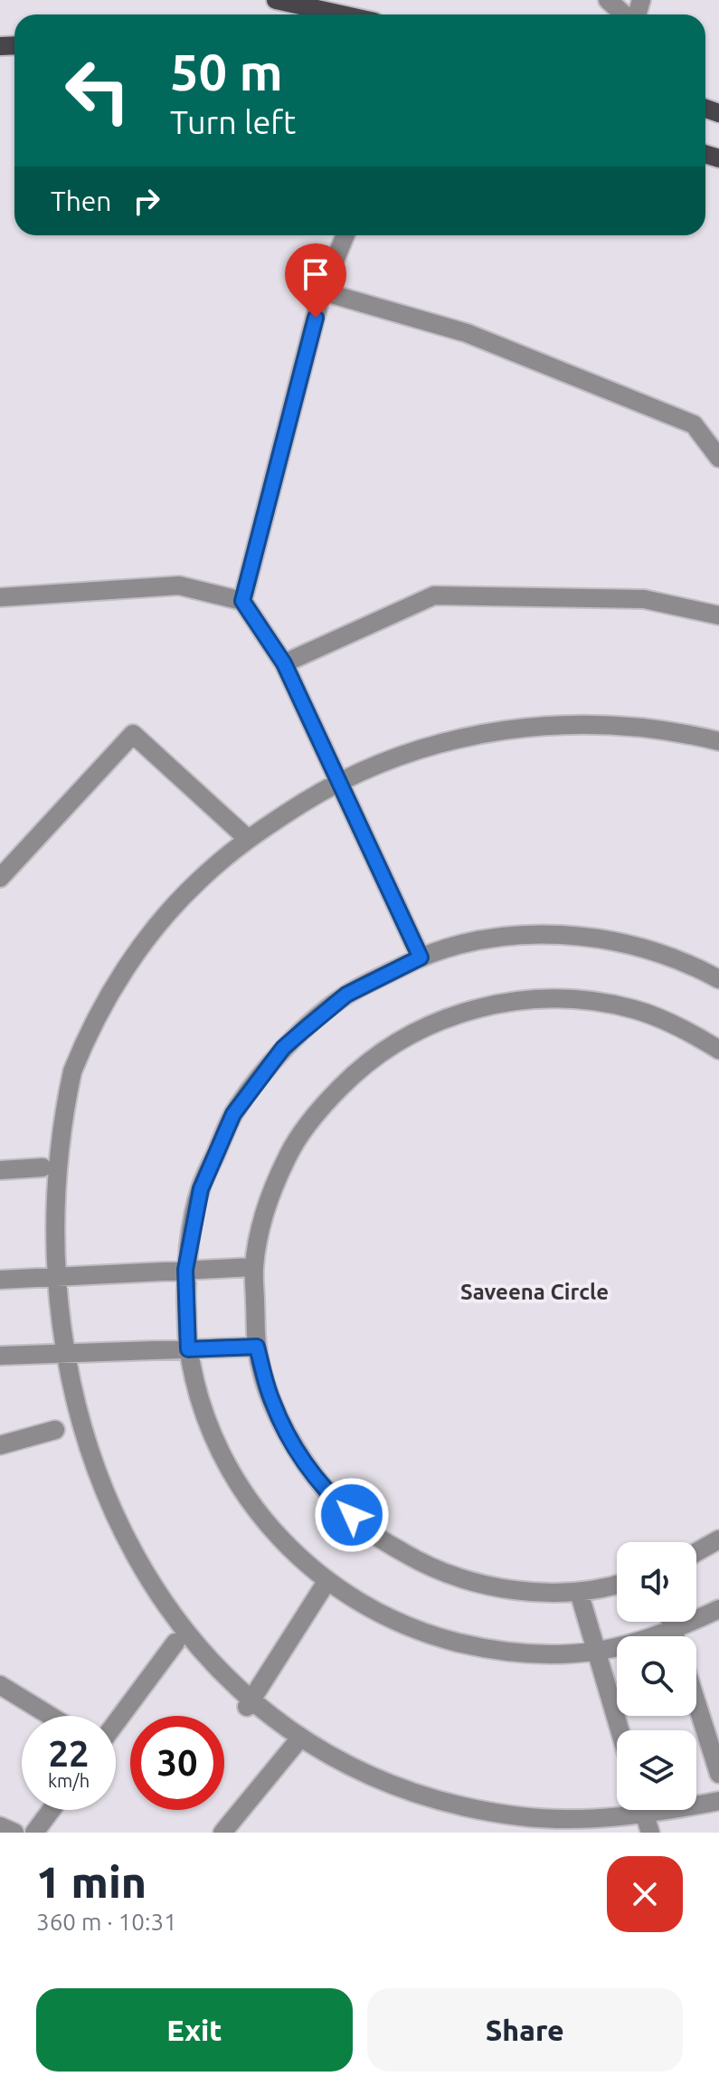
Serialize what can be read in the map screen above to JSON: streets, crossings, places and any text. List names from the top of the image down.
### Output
{
  "districts": ["Saveena Circle"],
  "page": {
    "turn": ["50 m", "Turn left"],
    "then": "Then",
    "speed": "22 km/h",
    "limit": "30",
    "heading": ["1 min", "360 m · 10:31"],
    "buttons": ["Exit", "Share"]
  }
}
